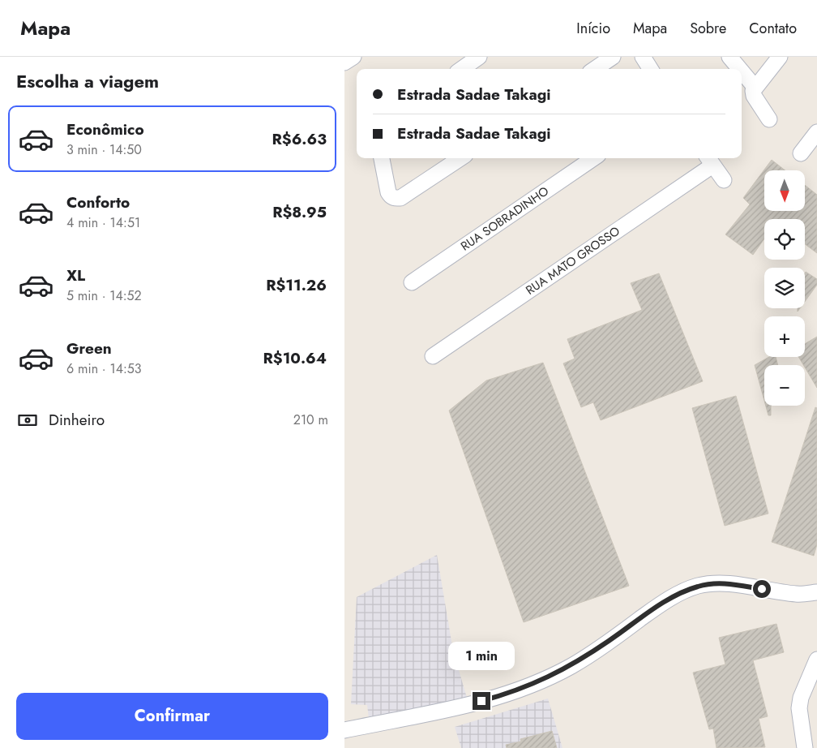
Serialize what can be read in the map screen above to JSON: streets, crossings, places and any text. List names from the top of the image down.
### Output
{
  "streets": {
    "street": ["RUA SOBRADINHO", "RUA MATO GROSSO"]
  },
  "north": "bottom",
  "page": {
    "header": "Mapa",
    "nav": [
      "Início",
      "Mapa",
      "Sobre",
      "Contato"
    ],
    "heading": "Escolha a viagem",
    "banner": ["Estrada Sadae Takagi", "Estrada Sadae Takagi"],
    "list": [
      {
        "name": "Econômico",
        "note": "3 min · 14:50",
        "value": "R$6.63"
      },
      {
        "name": "Conforto",
        "note": "4 min · 14:51",
        "value": "R$8.95"
      },
      {
        "name": "XL",
        "note": "5 min · 14:52",
        "value": "R$11.26"
      },
      {
        "name": "Green",
        "note": "6 min · 14:53",
        "value": "R$10.64"
      }
    ],
    "map_buttons": ["+", "−"],
    "pay": ["Dinheiro", "210 m"],
    "bubble": "1 min",
    "buttons": "Confirmar"
  }
}
